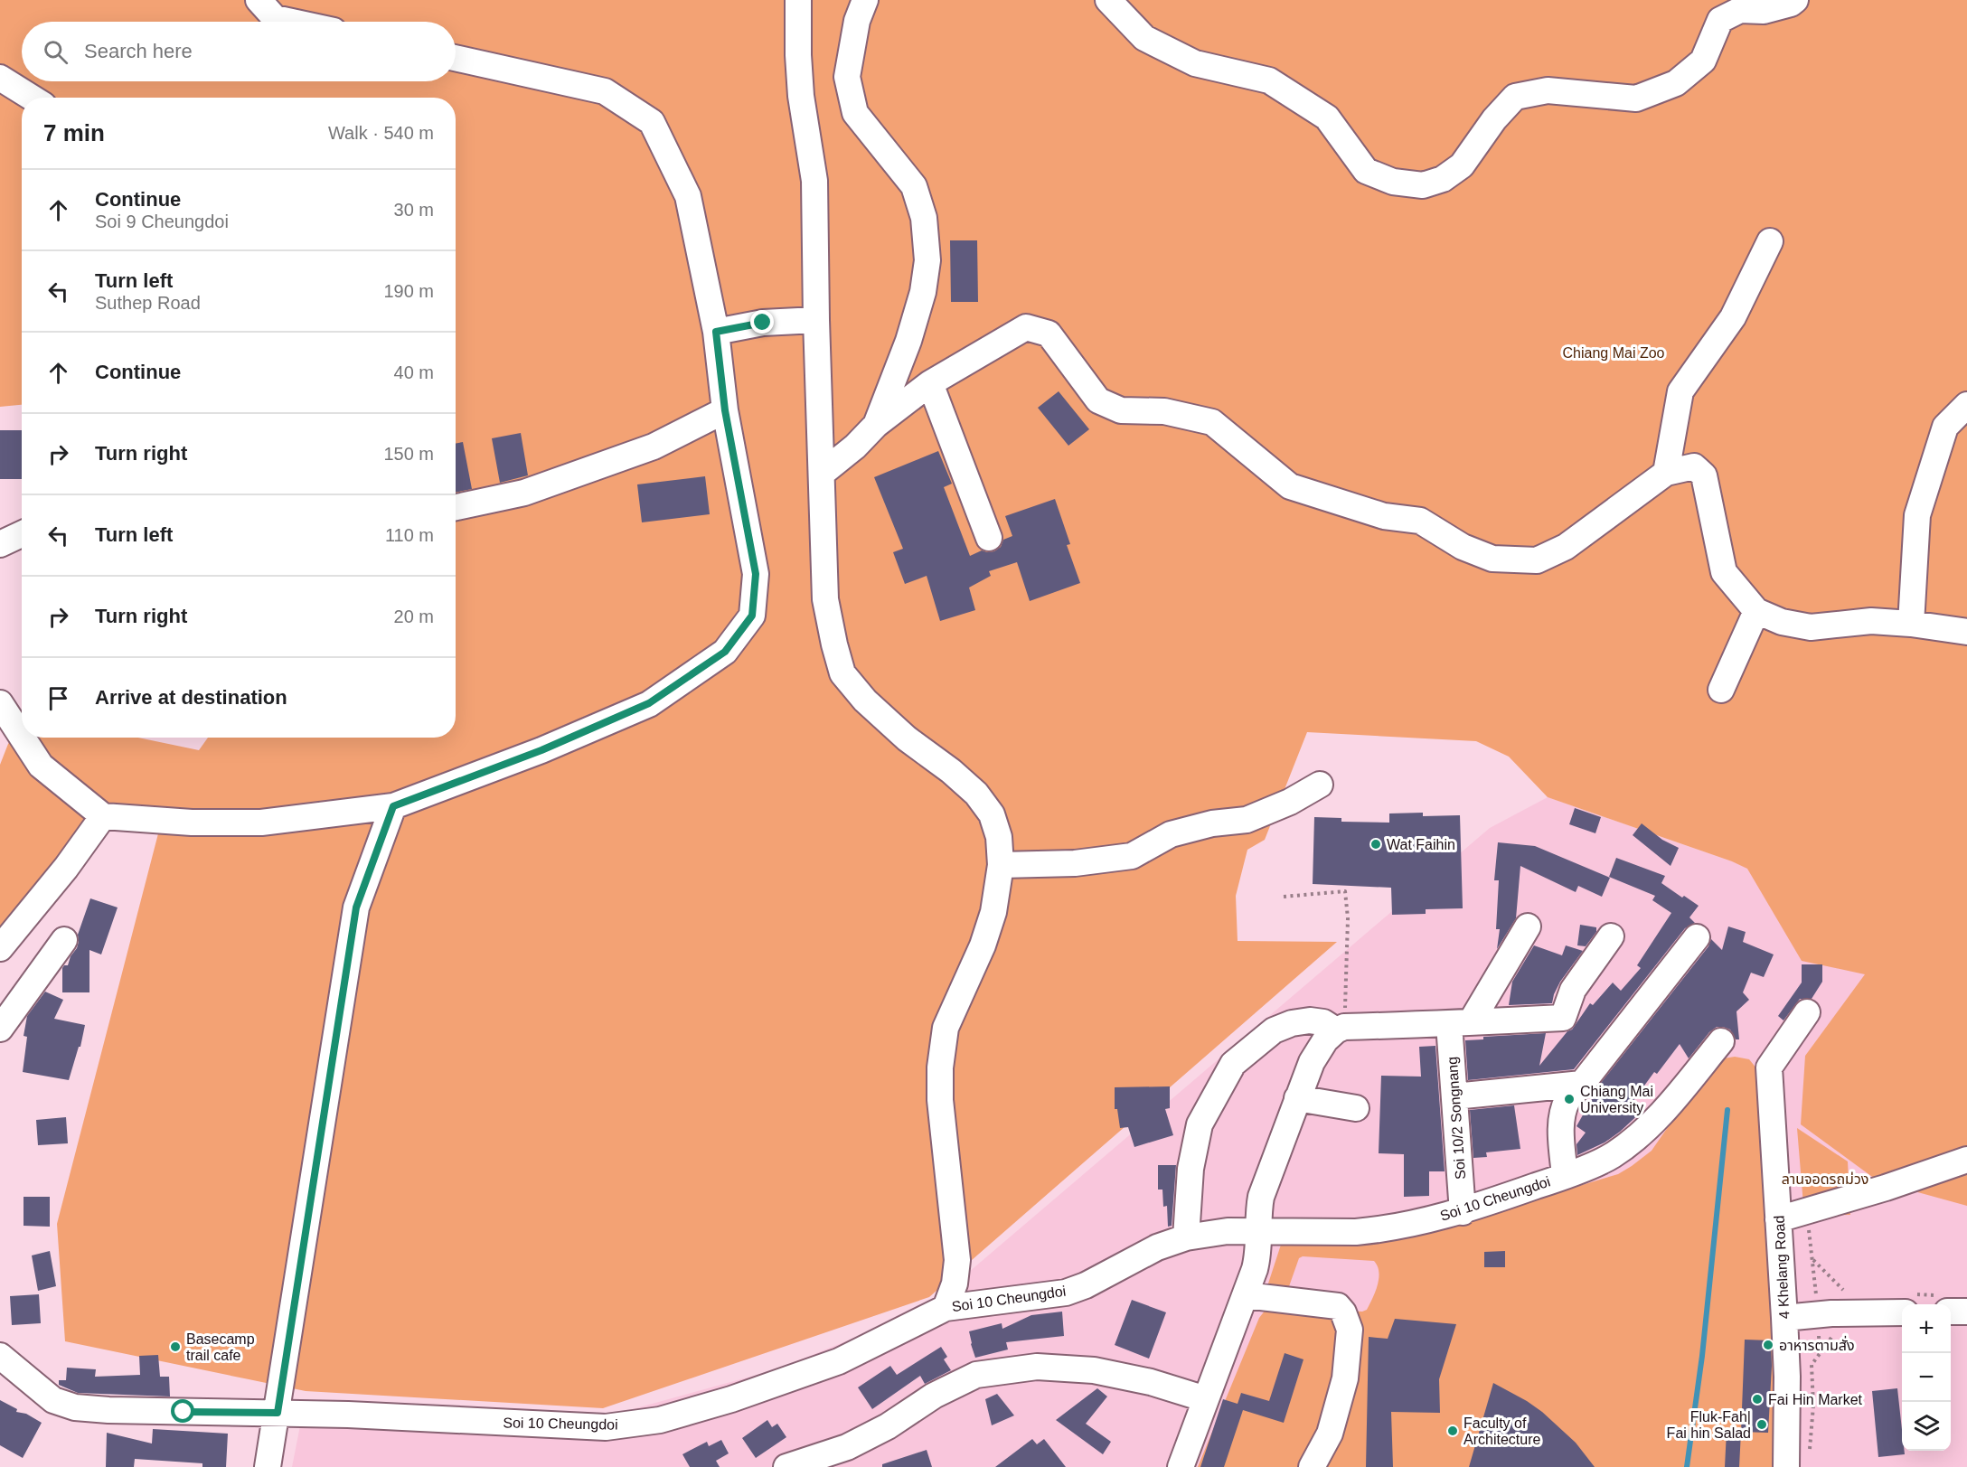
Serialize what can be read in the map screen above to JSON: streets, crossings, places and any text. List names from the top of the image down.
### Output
{
  "streets": {
    "street": ["Soi 10/2 Songnang", "Soi 10 Cheungdoi", "4 Khelang Road"]
  },
  "crossings": [
    ["Soi 10/2 Songnang", "Soi 10 Cheungdoi"]
  ],
  "parks": ["Chiang Mai Zoo", "ลานจอดรถม่วง"],
  "places": [
    "Wat Faihin",
    "Chiang Mai University",
    "อาหารตามสั่ง",
    "Basecamp trail cafe",
    "Fai Hin Market",
    "Fluk-Fah| Fai hin Salad",
    "Faculty of Architecture"
  ],
  "page": {
    "search": "Search here",
    "heading": ["7 min", "Walk · 540 m"],
    "list": [
      ["Continue", "Soi 9 Cheungdoi", "30 m"],
      ["Turn left", "Suthep Road", "190 m"],
      ["Continue", "40 m"],
      ["Turn right", "150 m"],
      ["Turn left", "110 m"],
      ["Turn right", "20 m"],
      "Arrive at destination"
    ],
    "map_buttons": ["+", "−"]
  }
}
